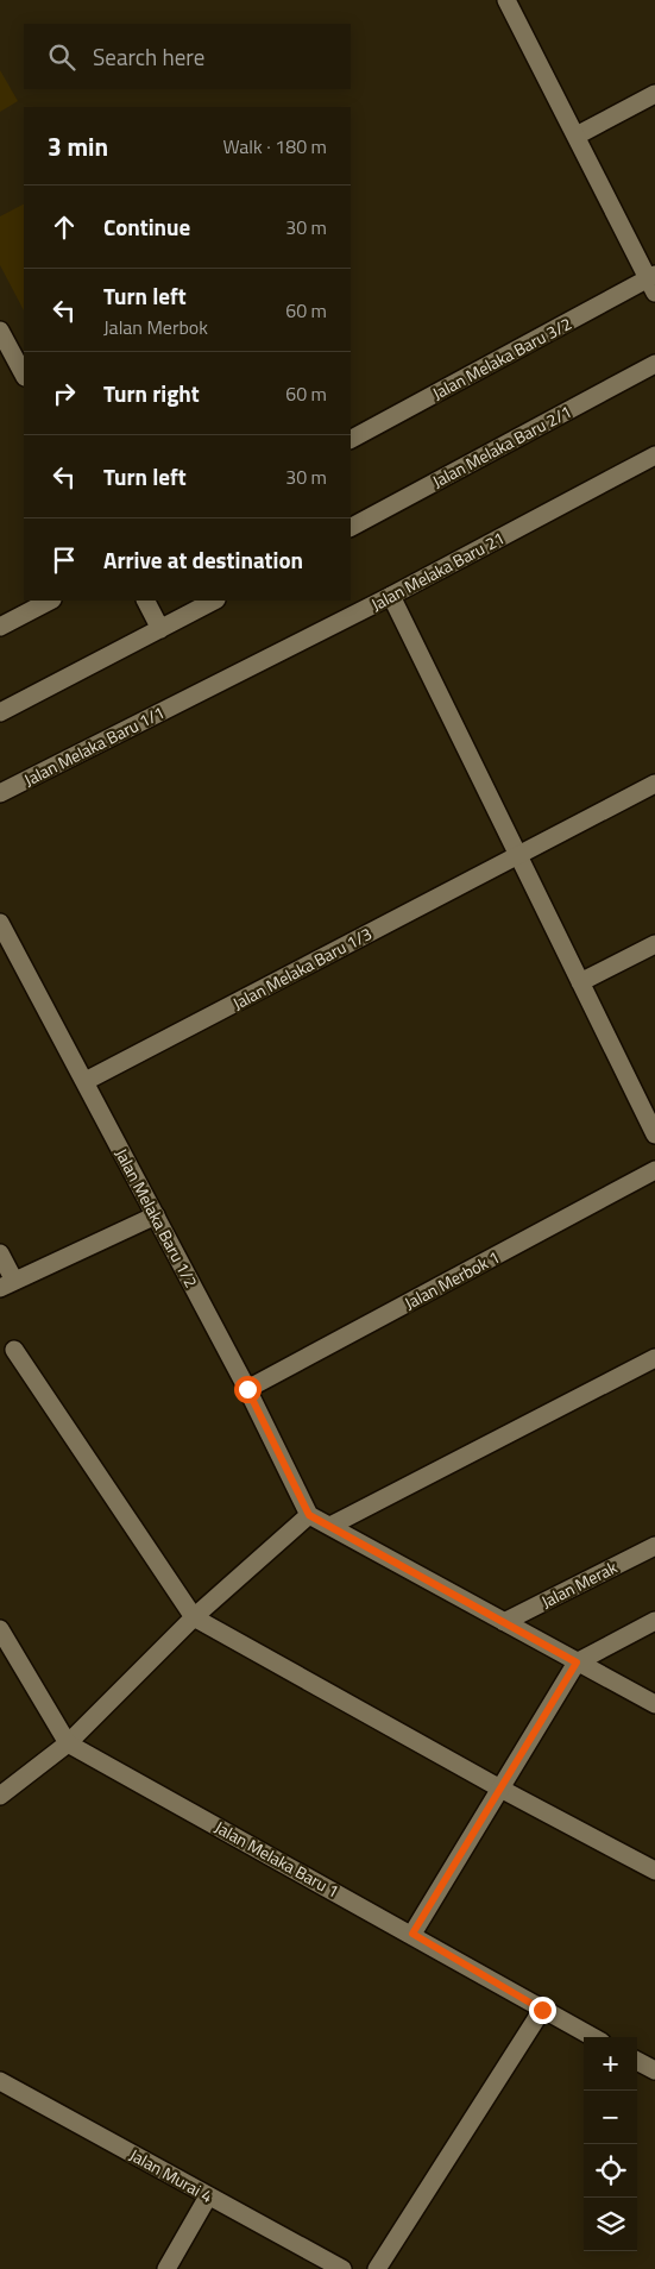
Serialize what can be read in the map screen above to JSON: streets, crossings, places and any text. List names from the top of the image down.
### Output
{
  "streets": {
    "street": [
      "Jalan Melaka Baru 3/2",
      "Jalan Melaka Baru 2/1",
      "Jalan Melaka Baru 21",
      "Jalan Melaka Baru 1/1",
      "Jalan Melaka Baru 1/3",
      "Jalan Melaka Baru 1/2",
      "Jalan Merbok 1",
      "Jalan Merak",
      "Jalan Melaka Baru 1",
      "Jalan Murai 4"
    ]
  },
  "crossings": [
    ["Jalan Melaka Baru 21", "Jalan Melaka Baru 1/1"],
    ["Jalan Melaka Baru 1/3", "Jalan Melaka Baru 1/2"],
    ["Jalan Melaka Baru 1/2", "Jalan Merbok 1"]
  ],
  "page": {
    "search": "Search here",
    "heading": ["3 min", "Walk · 180 m"],
    "list": [
      ["Continue", "30 m"],
      ["Turn left", "Jalan Merbok", "60 m"],
      ["Turn right", "60 m"],
      ["Turn left", "30 m"],
      "Arrive at destination"
    ],
    "map_buttons": ["+", "−"]
  }
}
